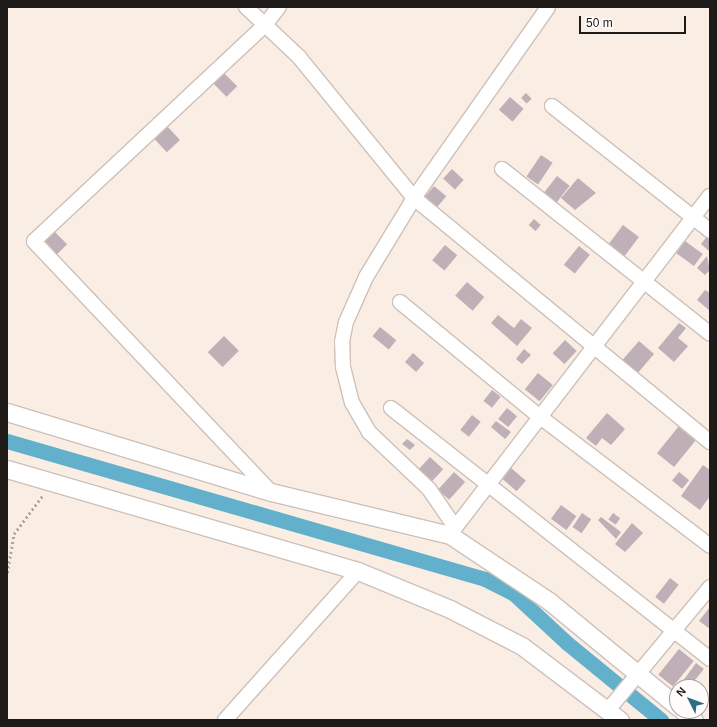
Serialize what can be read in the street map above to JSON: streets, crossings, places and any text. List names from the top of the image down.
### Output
{
  "scale_bar": "50 m",
  "north": "top left"
}
